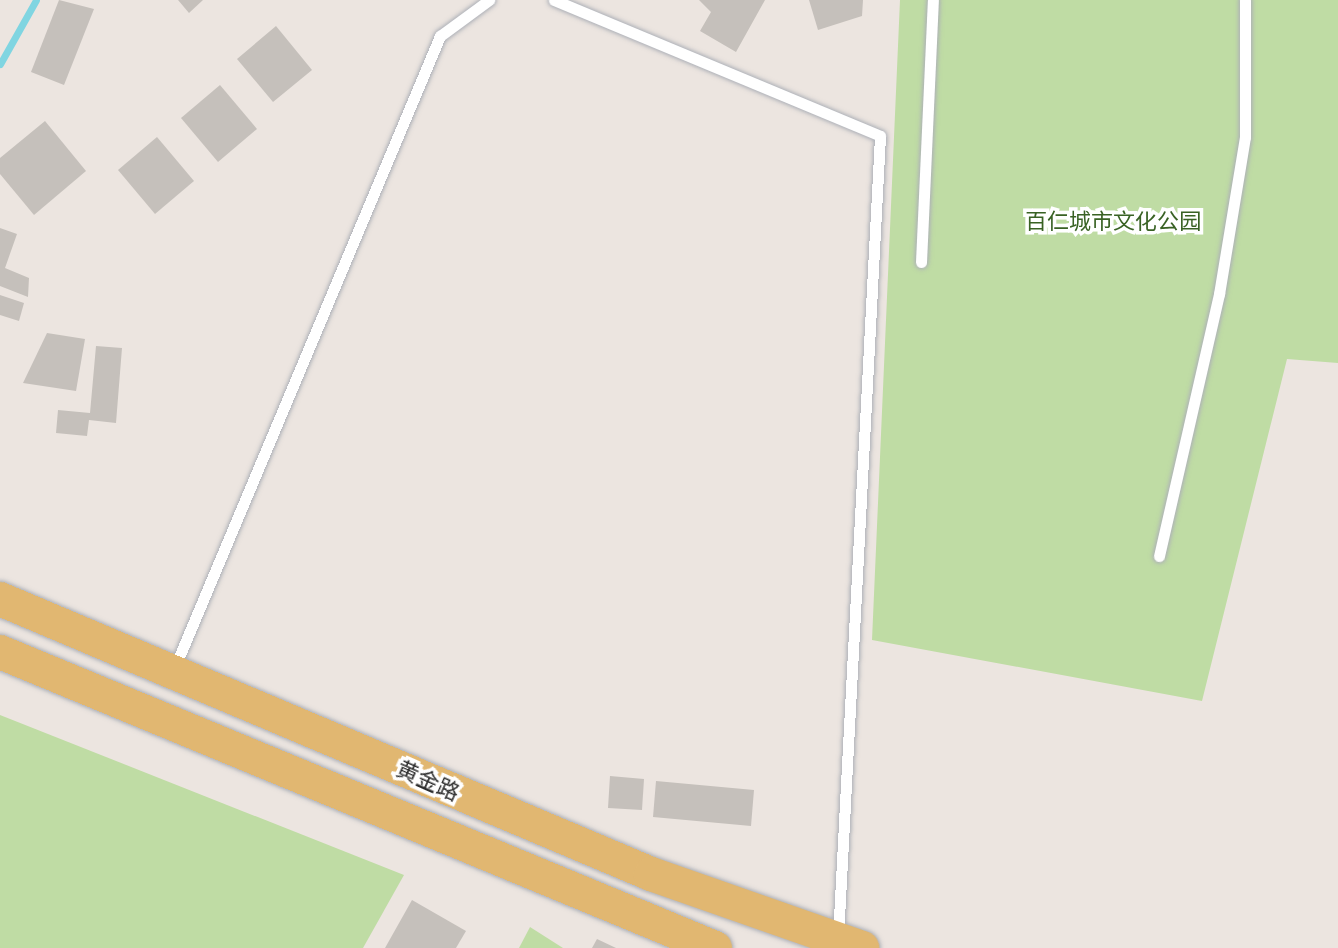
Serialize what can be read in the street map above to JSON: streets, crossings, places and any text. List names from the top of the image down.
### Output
{
  "streets": {
    "main road": ["黄金路"]
  },
  "parks": ["百仁城市文化公园"]
}
